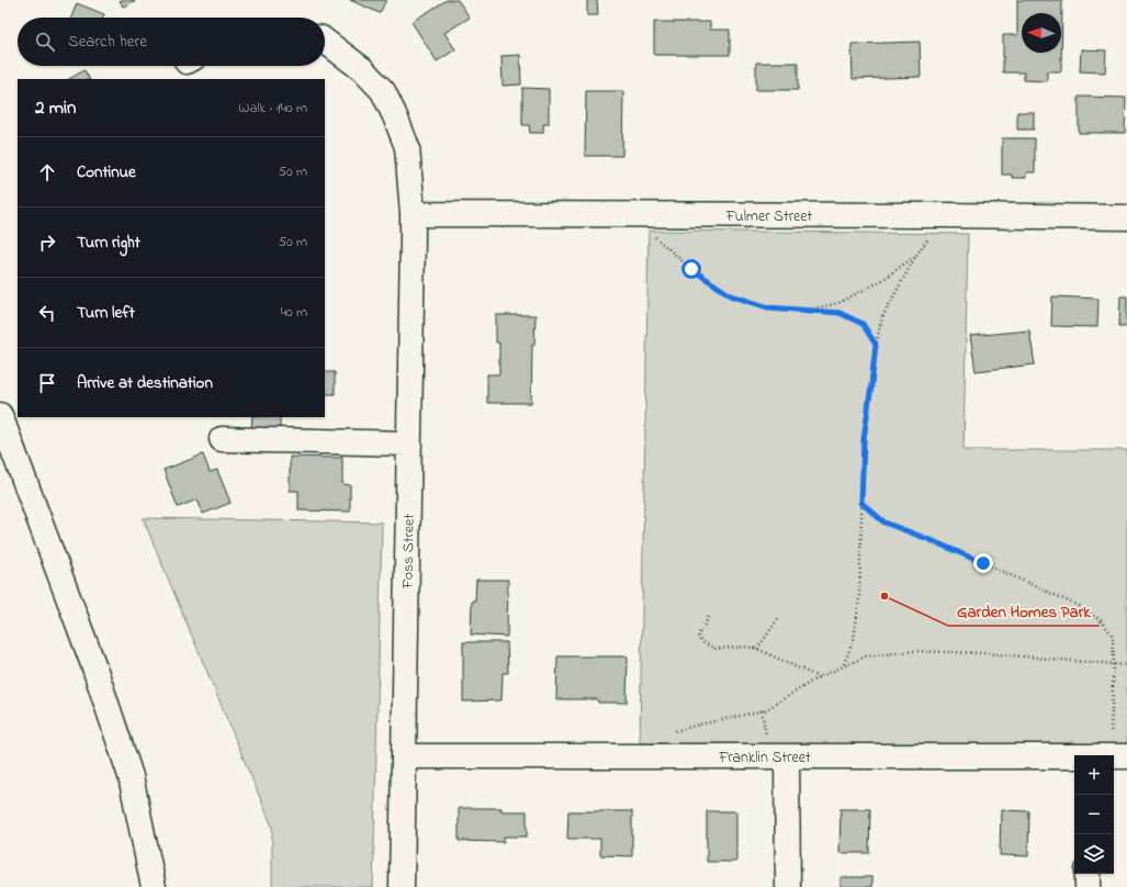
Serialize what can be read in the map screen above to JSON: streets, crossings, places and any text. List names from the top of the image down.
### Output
{
  "streets": {
    "main road": ["Fulmer Street", "Foss Street", "Franklin Street"]
  },
  "crossings": [
    ["Fulmer Street", "Foss Street"],
    ["Foss Street", "Franklin Street"]
  ],
  "places": ["Garden Homes Park"],
  "north": "left",
  "page": {
    "search": "Search here",
    "heading": ["2 min", "Walk · 140 m"],
    "list": [
      ["Continue", "50 m"],
      ["Turn right", "50 m"],
      ["Turn left", "40 m"],
      "Arrive at destination"
    ],
    "map_buttons": ["+", "−"]
  }
}
